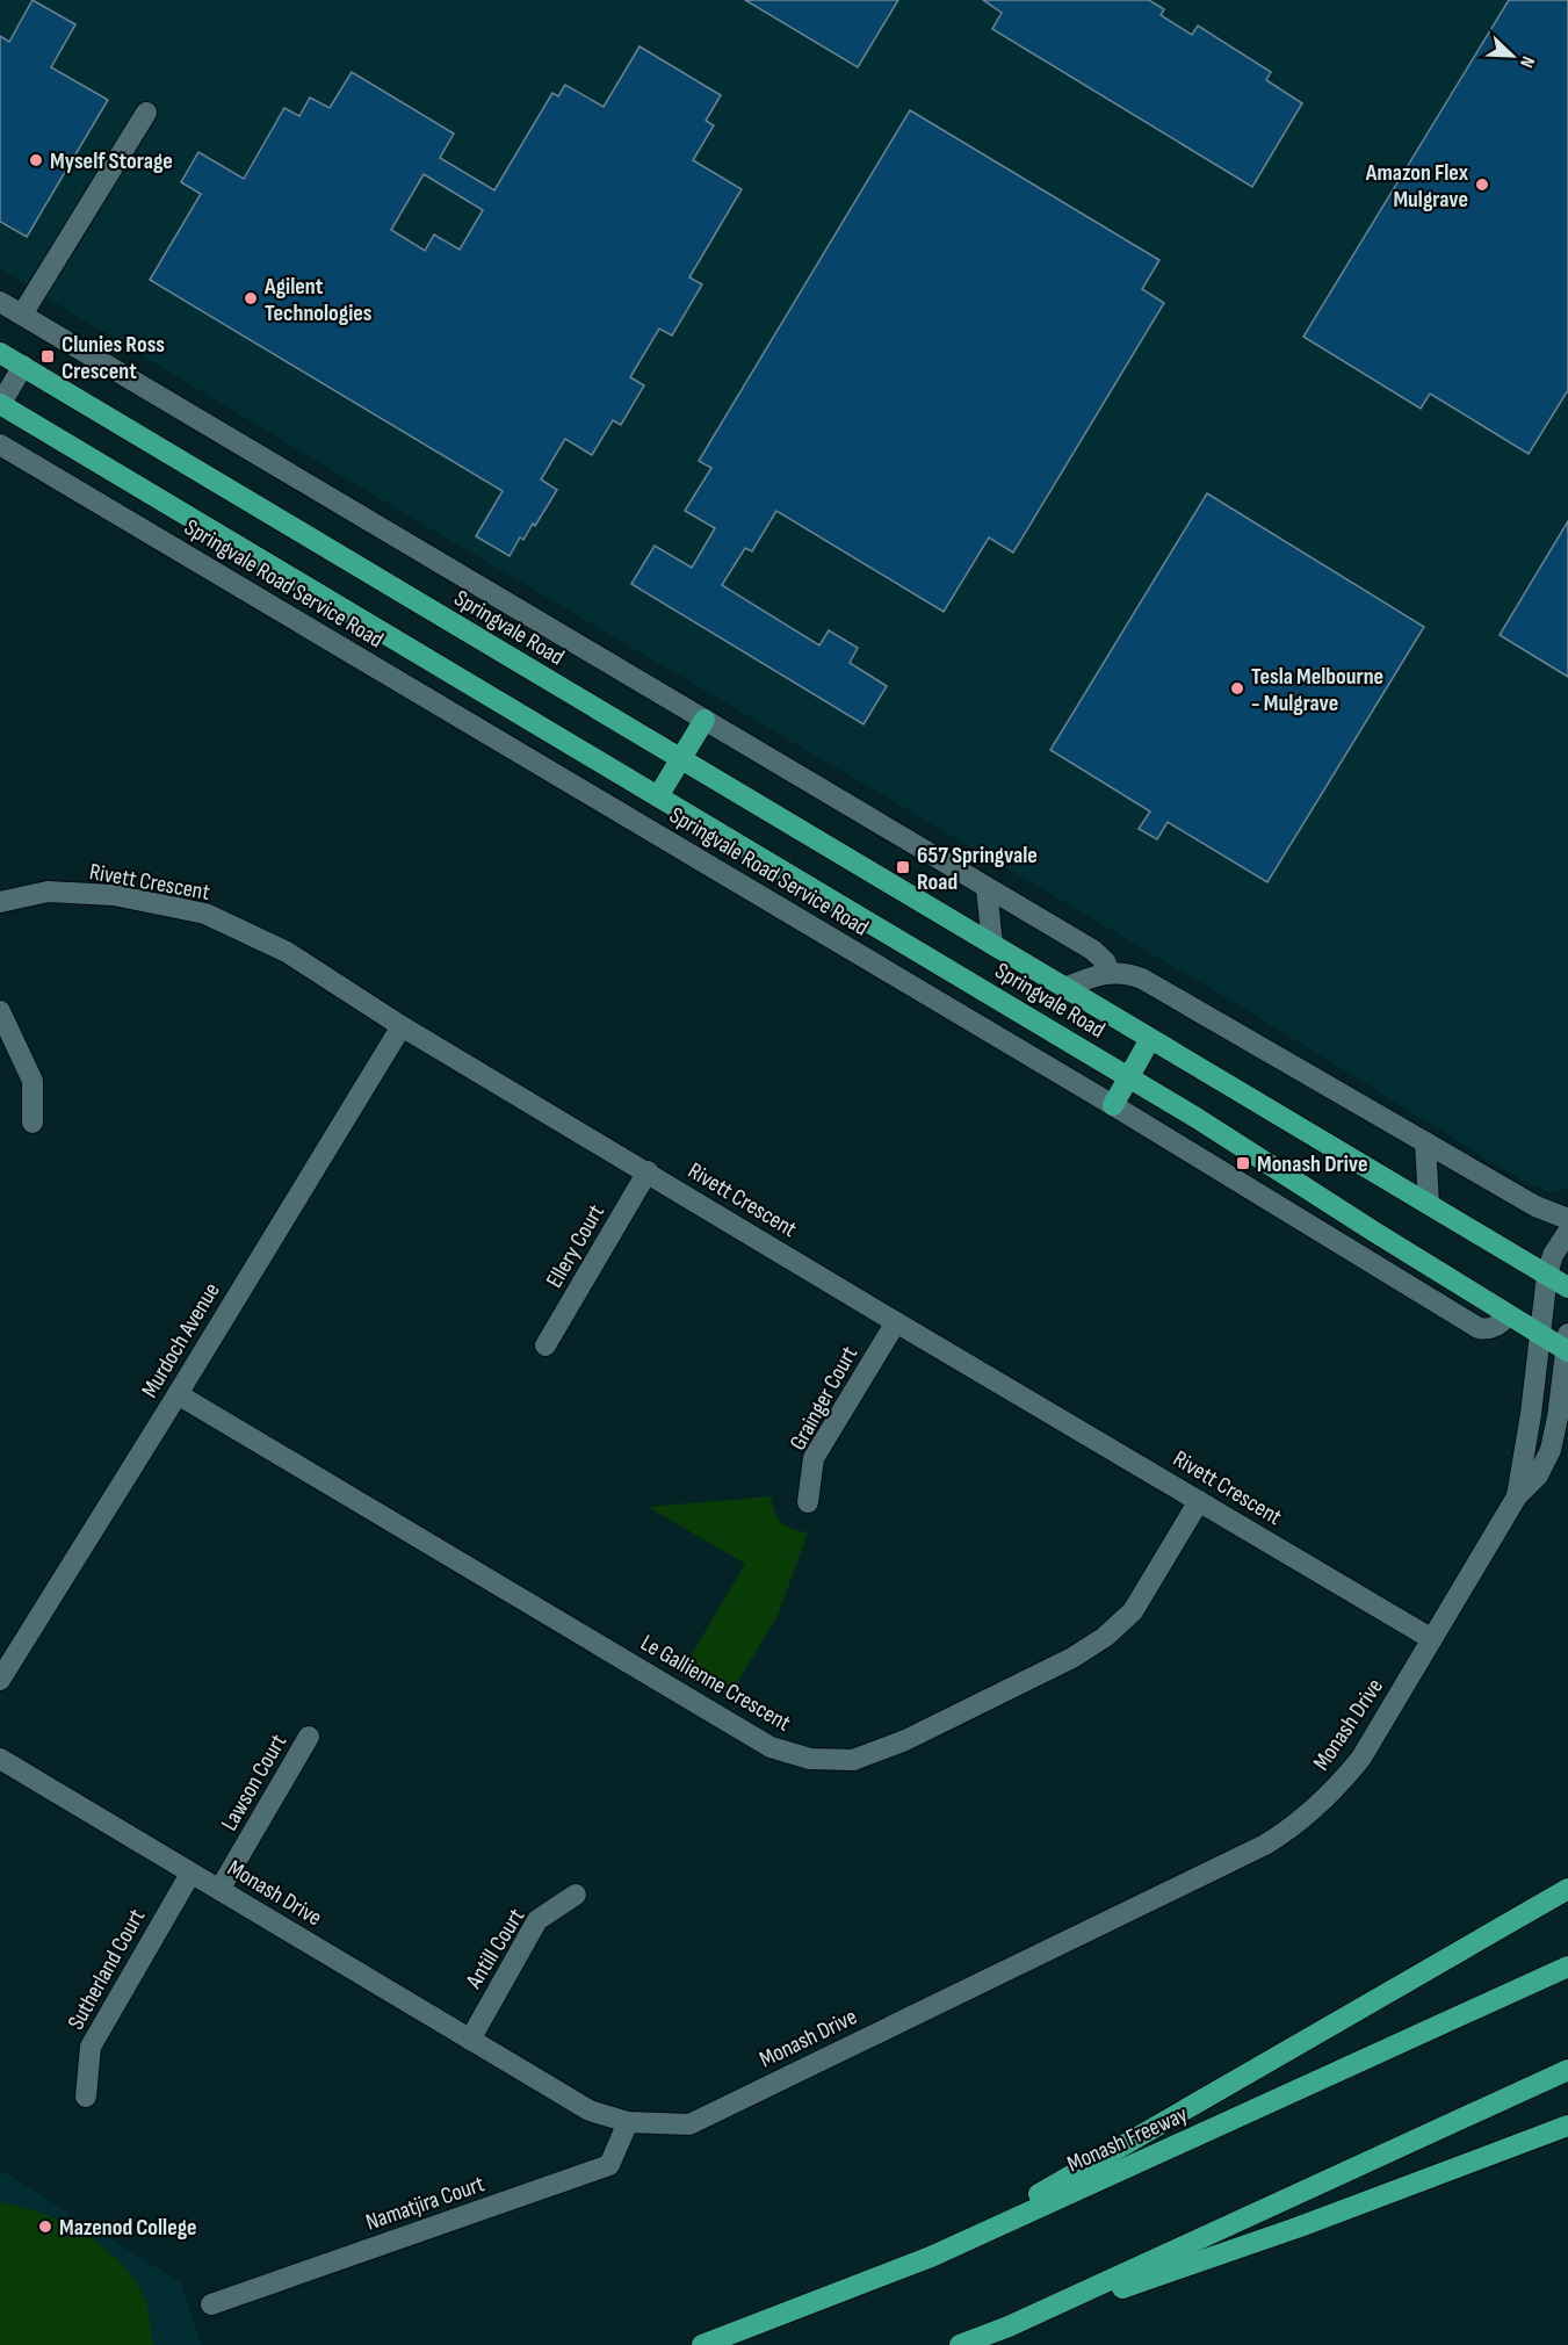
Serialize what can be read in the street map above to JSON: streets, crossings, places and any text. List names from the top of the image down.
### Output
{
  "streets": {
    "highway": ["Springvale Road", "Monash Freeway"],
    "street": [
      "Springvale Road Service Road",
      "Rivett Crescent",
      "Ellery Court",
      "Murdoch Avenue",
      "Grainger Court",
      "Le Gallienne Crescent",
      "Monash Drive",
      "Lawson Court",
      "Antill Court",
      "Sutherland Court",
      "Namatjira Court"
    ]
  },
  "crossings": [
    ["Springvale Road Service Road", "Springvale Road"],
    ["Springvale Road", "Monash Drive"],
    ["Rivett Crescent", "Ellery Court"],
    ["Rivett Crescent", "Murdoch Avenue"],
    ["Rivett Crescent", "Grainger Court"],
    ["Rivett Crescent", "Le Gallienne Crescent"],
    ["Rivett Crescent", "Monash Drive"],
    ["Murdoch Avenue", "Le Gallienne Crescent"],
    ["Monash Drive", "Lawson Court"],
    ["Monash Drive", "Antill Court"],
    ["Monash Drive", "Sutherland Court"],
    ["Monash Drive", "Namatjira Court"]
  ],
  "places": {
    "other": [
      "Myself Storage",
      "Amazon Flex Mulgrave",
      "Agilent Technologies",
      "Tesla Melbourne - Mulgrave",
      "Mazenod College"
    ],
    "transit": ["Clunies Ross Crescent", "657 Springvale Road", "Monash Drive"]
  },
  "north": "bottom right"
}
